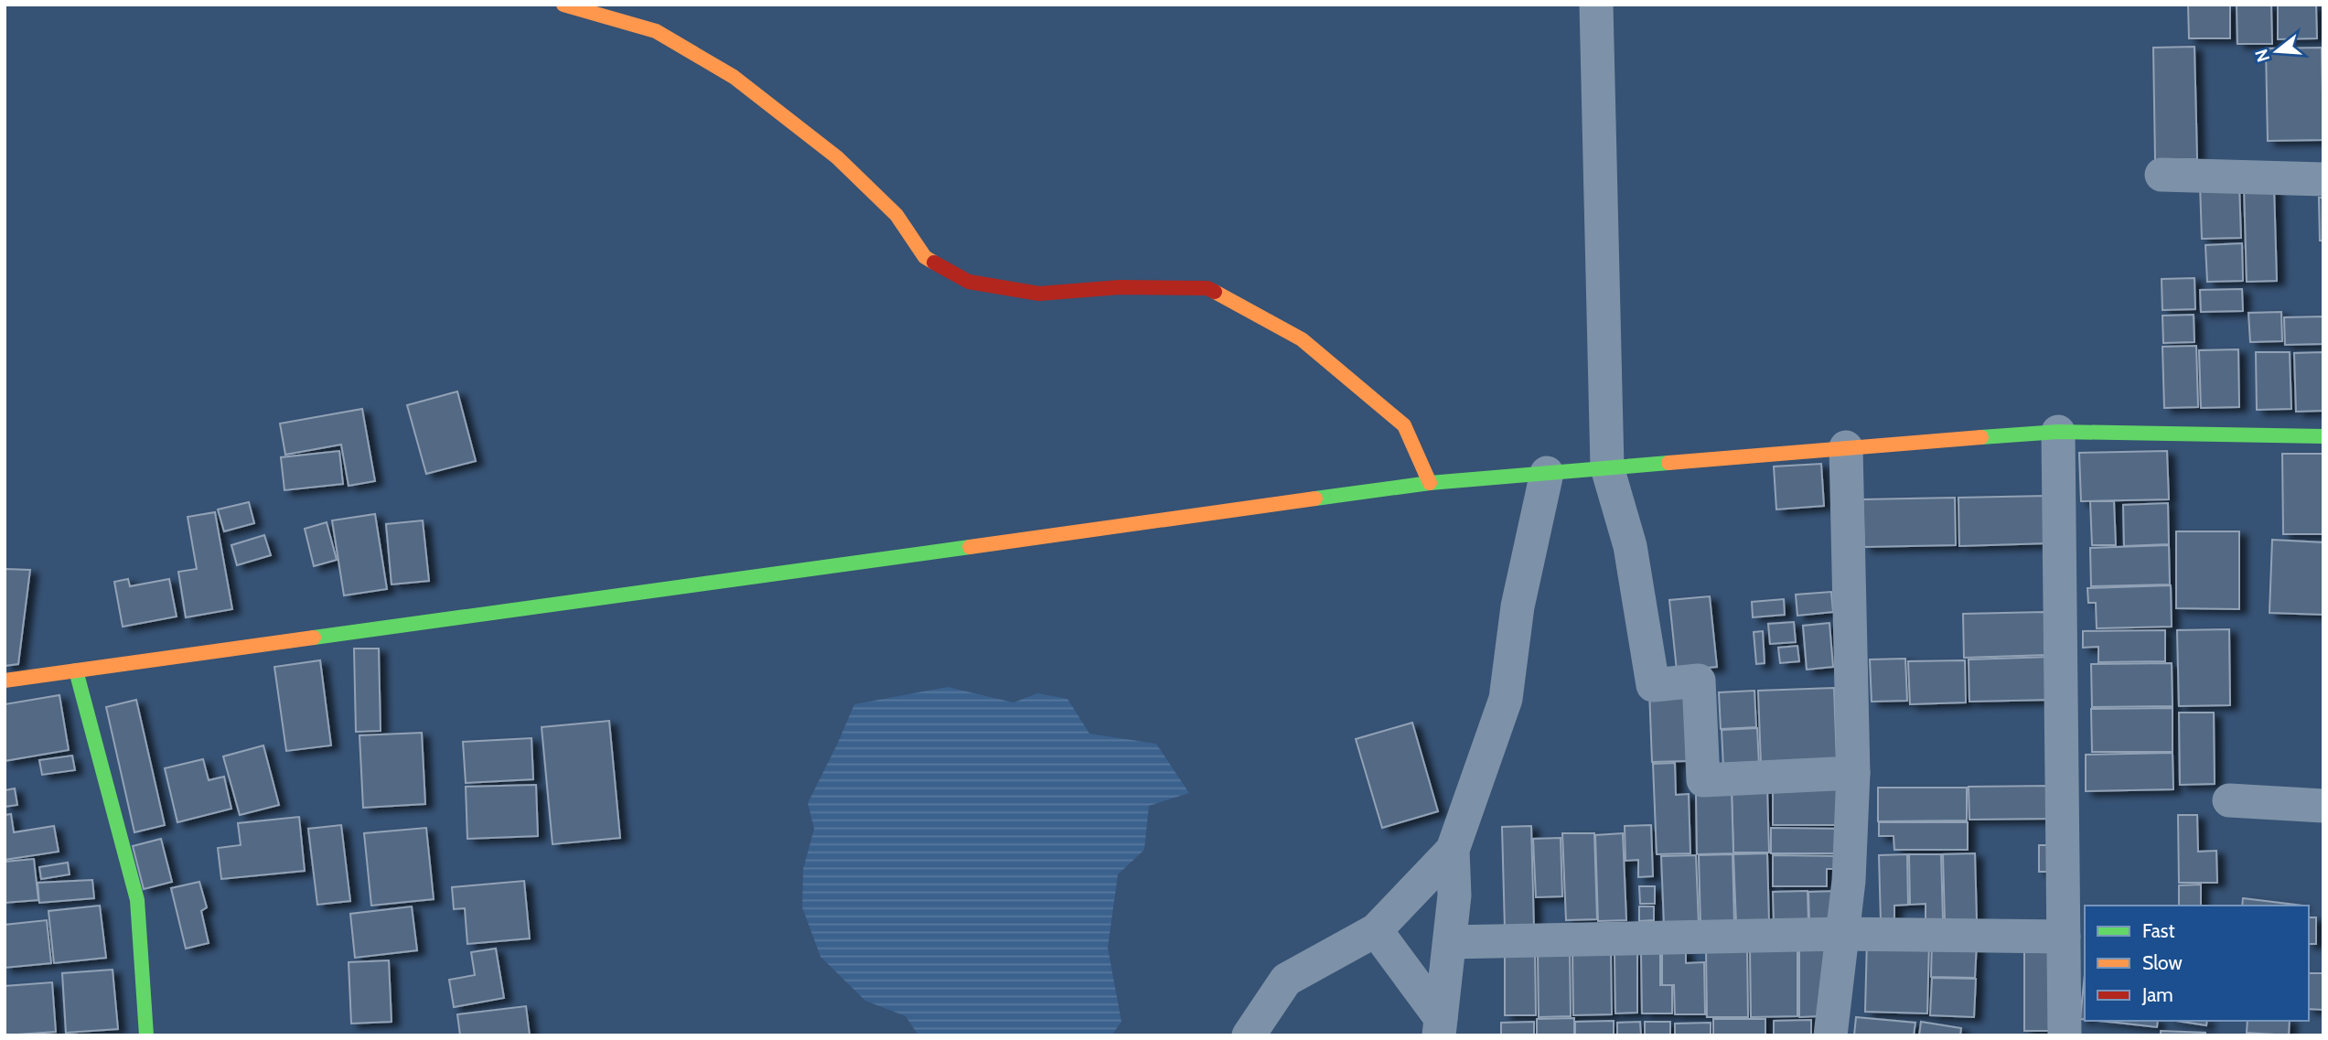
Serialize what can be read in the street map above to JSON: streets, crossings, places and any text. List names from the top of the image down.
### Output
{
  "legend": ["Fast", "Slow", "Jam"],
  "north": "left"
}
